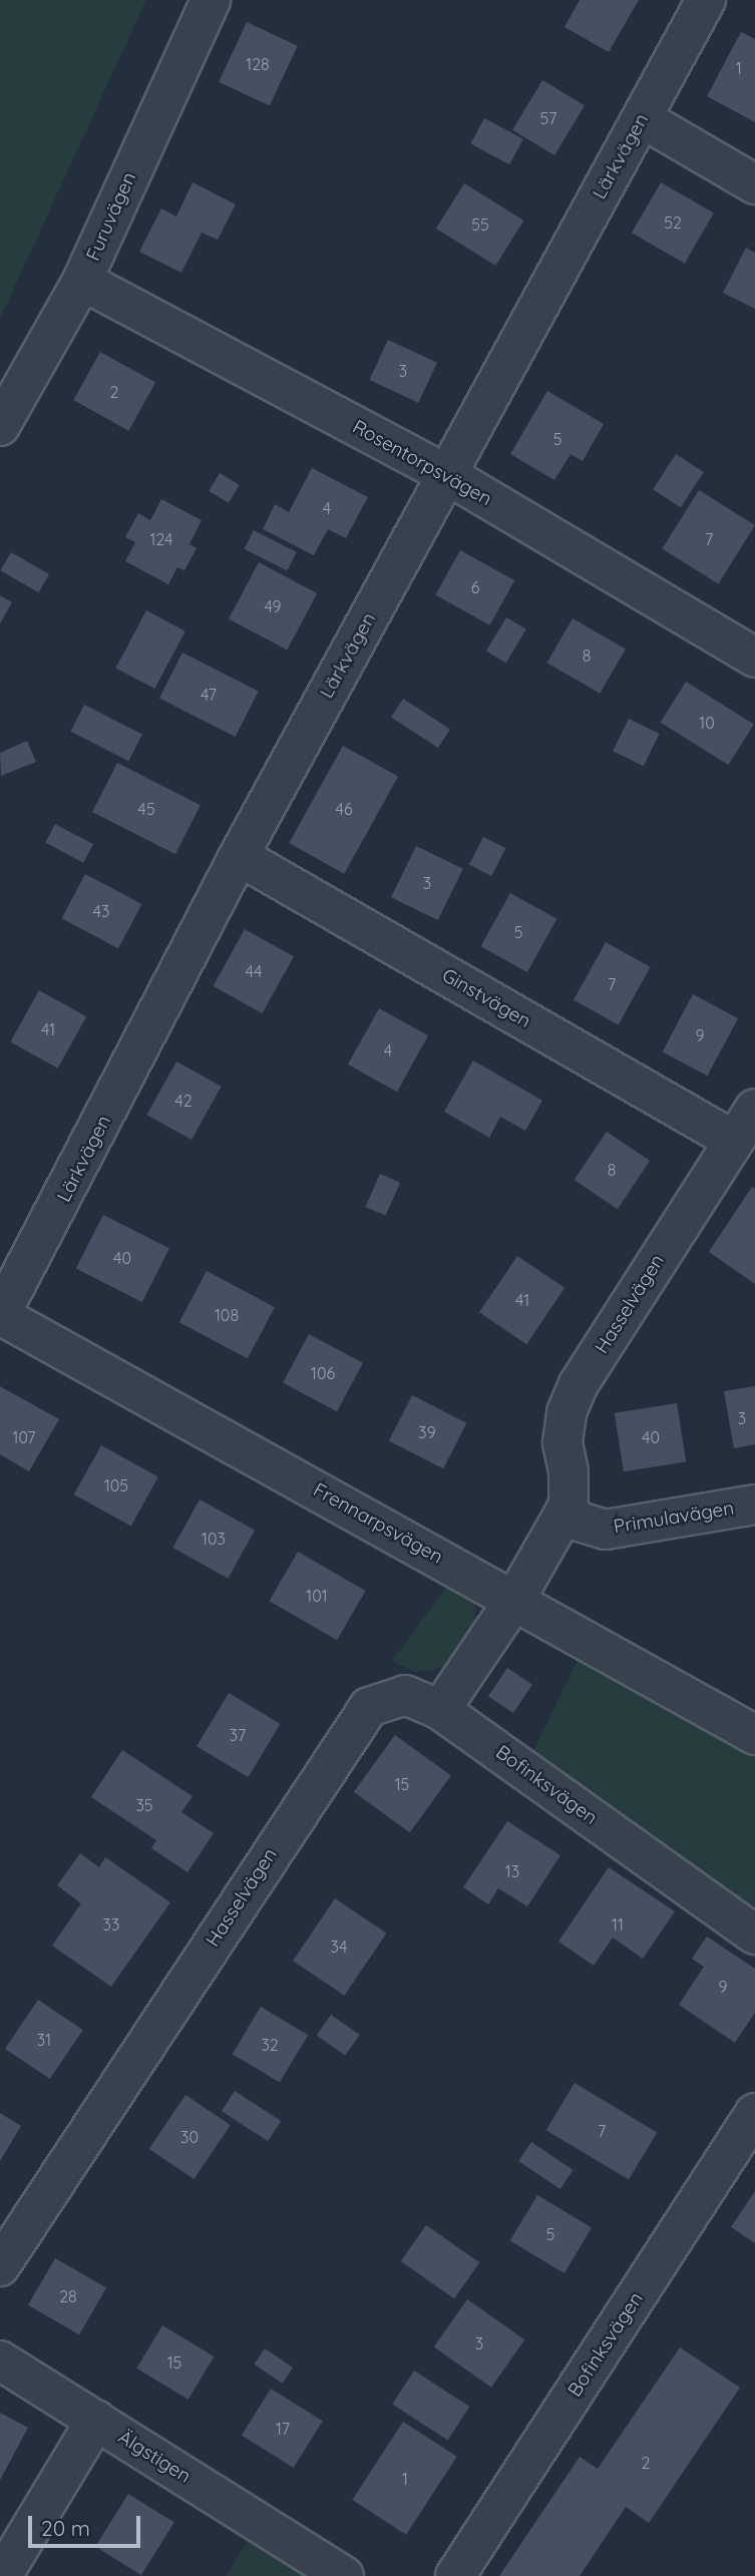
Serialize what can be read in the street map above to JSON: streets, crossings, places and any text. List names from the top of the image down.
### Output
{
  "streets": {
    "street": [
      "Lärkvägen",
      "Furuvägen",
      "Rosentorpsvägen",
      "Ginstvägen",
      "Hasselvägen",
      "Primulavägen",
      "Frennarpsvägen",
      "Bofinksvägen",
      "Älgstigen"
    ]
  },
  "crossings": [
    ["Lärkvägen", "Rosentorpsvägen"],
    ["Lärkvägen", "Ginstvägen"],
    ["Lärkvägen", "Frennarpsvägen"],
    ["Furuvägen", "Rosentorpsvägen"],
    ["Ginstvägen", "Hasselvägen"],
    ["Hasselvägen", "Primulavägen"],
    ["Hasselvägen", "Bofinksvägen"]
  ],
  "house_numbers": [
    "128",
    "1",
    "57",
    "52",
    "55",
    "3",
    "2",
    "5",
    "4",
    "124",
    "7",
    "6",
    "49",
    "8",
    "47",
    "10",
    "45",
    "46",
    "3",
    "43",
    "5",
    "44",
    "7",
    "41",
    "9",
    "4",
    "42",
    "8",
    "40",
    "41",
    "108",
    "106",
    "3",
    "39",
    "107",
    "40",
    "105",
    "103",
    "101",
    "37",
    "15",
    "35",
    "13",
    "33",
    "11",
    "34",
    "9",
    "31",
    "32",
    "7",
    "30",
    "5",
    "28",
    "3",
    "15",
    "17",
    "2",
    "1"
  ],
  "scale_bar": "20 m"
}
